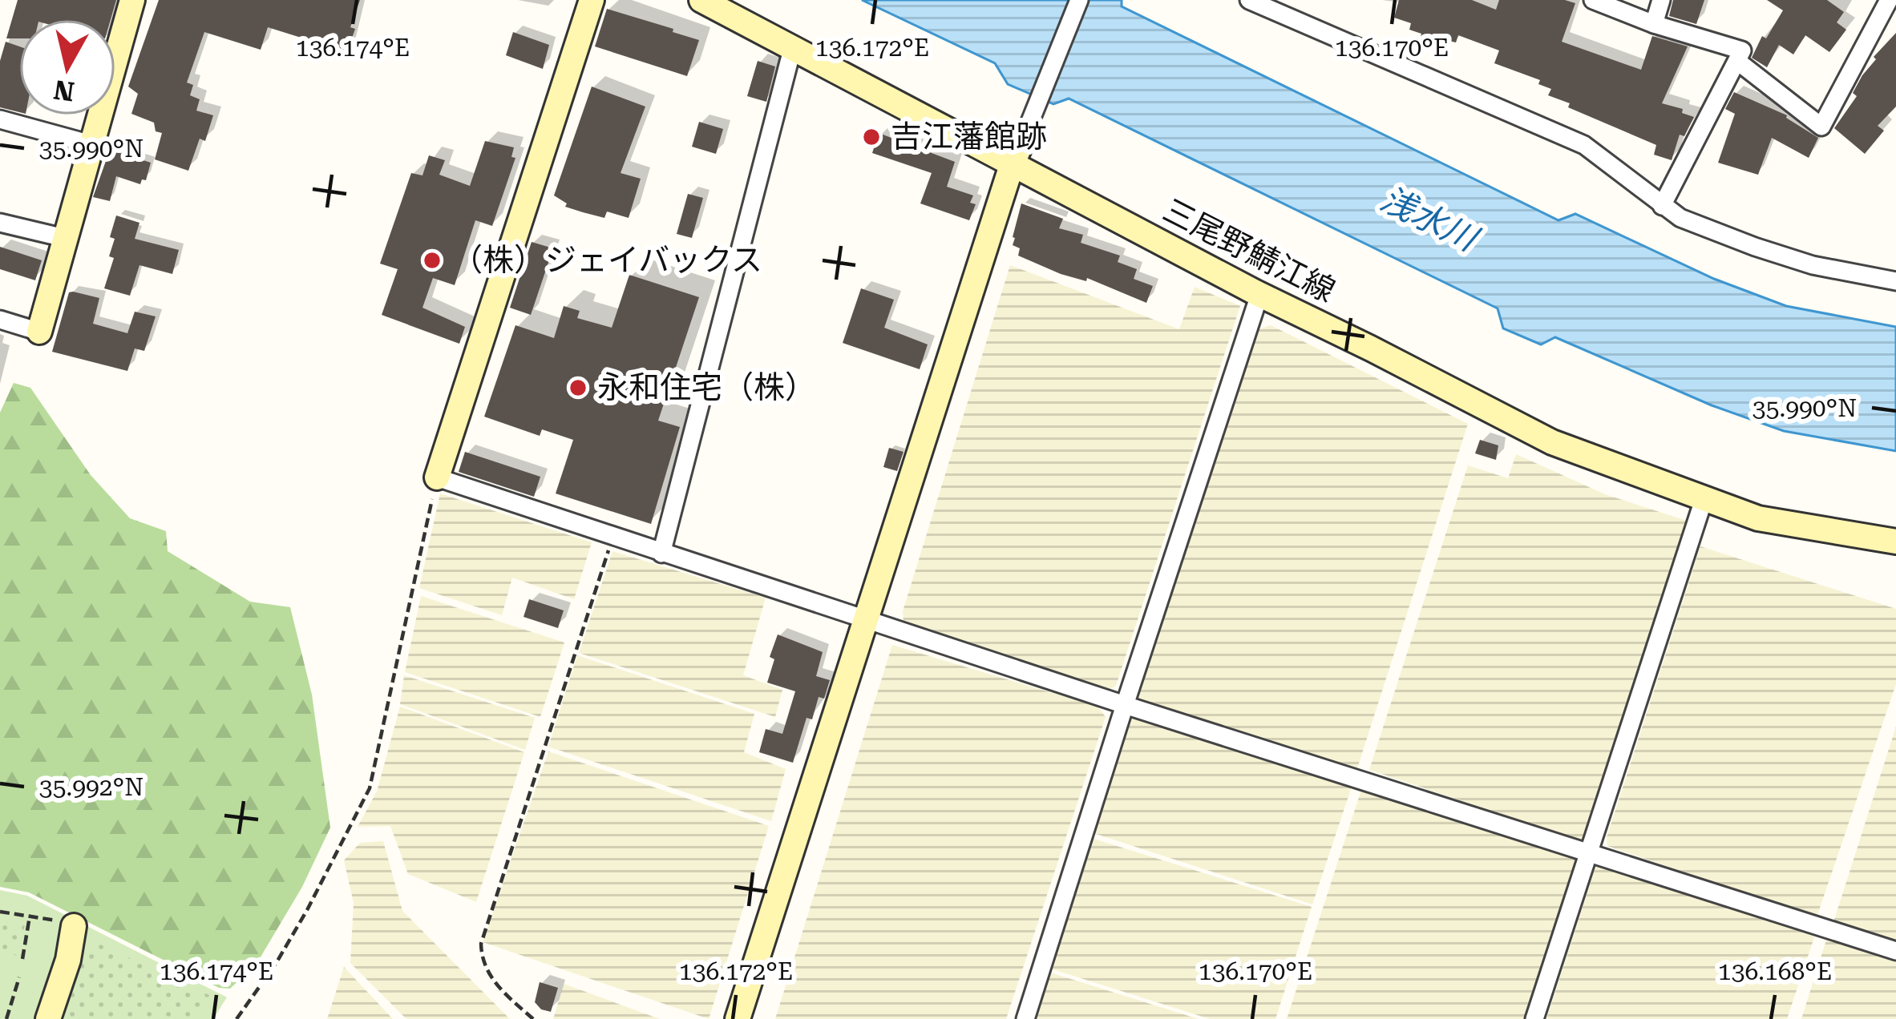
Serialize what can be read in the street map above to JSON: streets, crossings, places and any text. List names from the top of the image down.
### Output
{
  "streets": {
    "street": ["三尾野鯖江線"]
  },
  "water": ["浅水川"],
  "places": ["吉江藩館跡", "（株）ジェイバックス", "永和住宅（株）"],
  "north": "bottom",
  "coordinates": [
    "136.174°E",
    "136.172°E",
    "136.170°E",
    "35.990°N",
    "35.992°N",
    "136.168°E"
  ]
}
